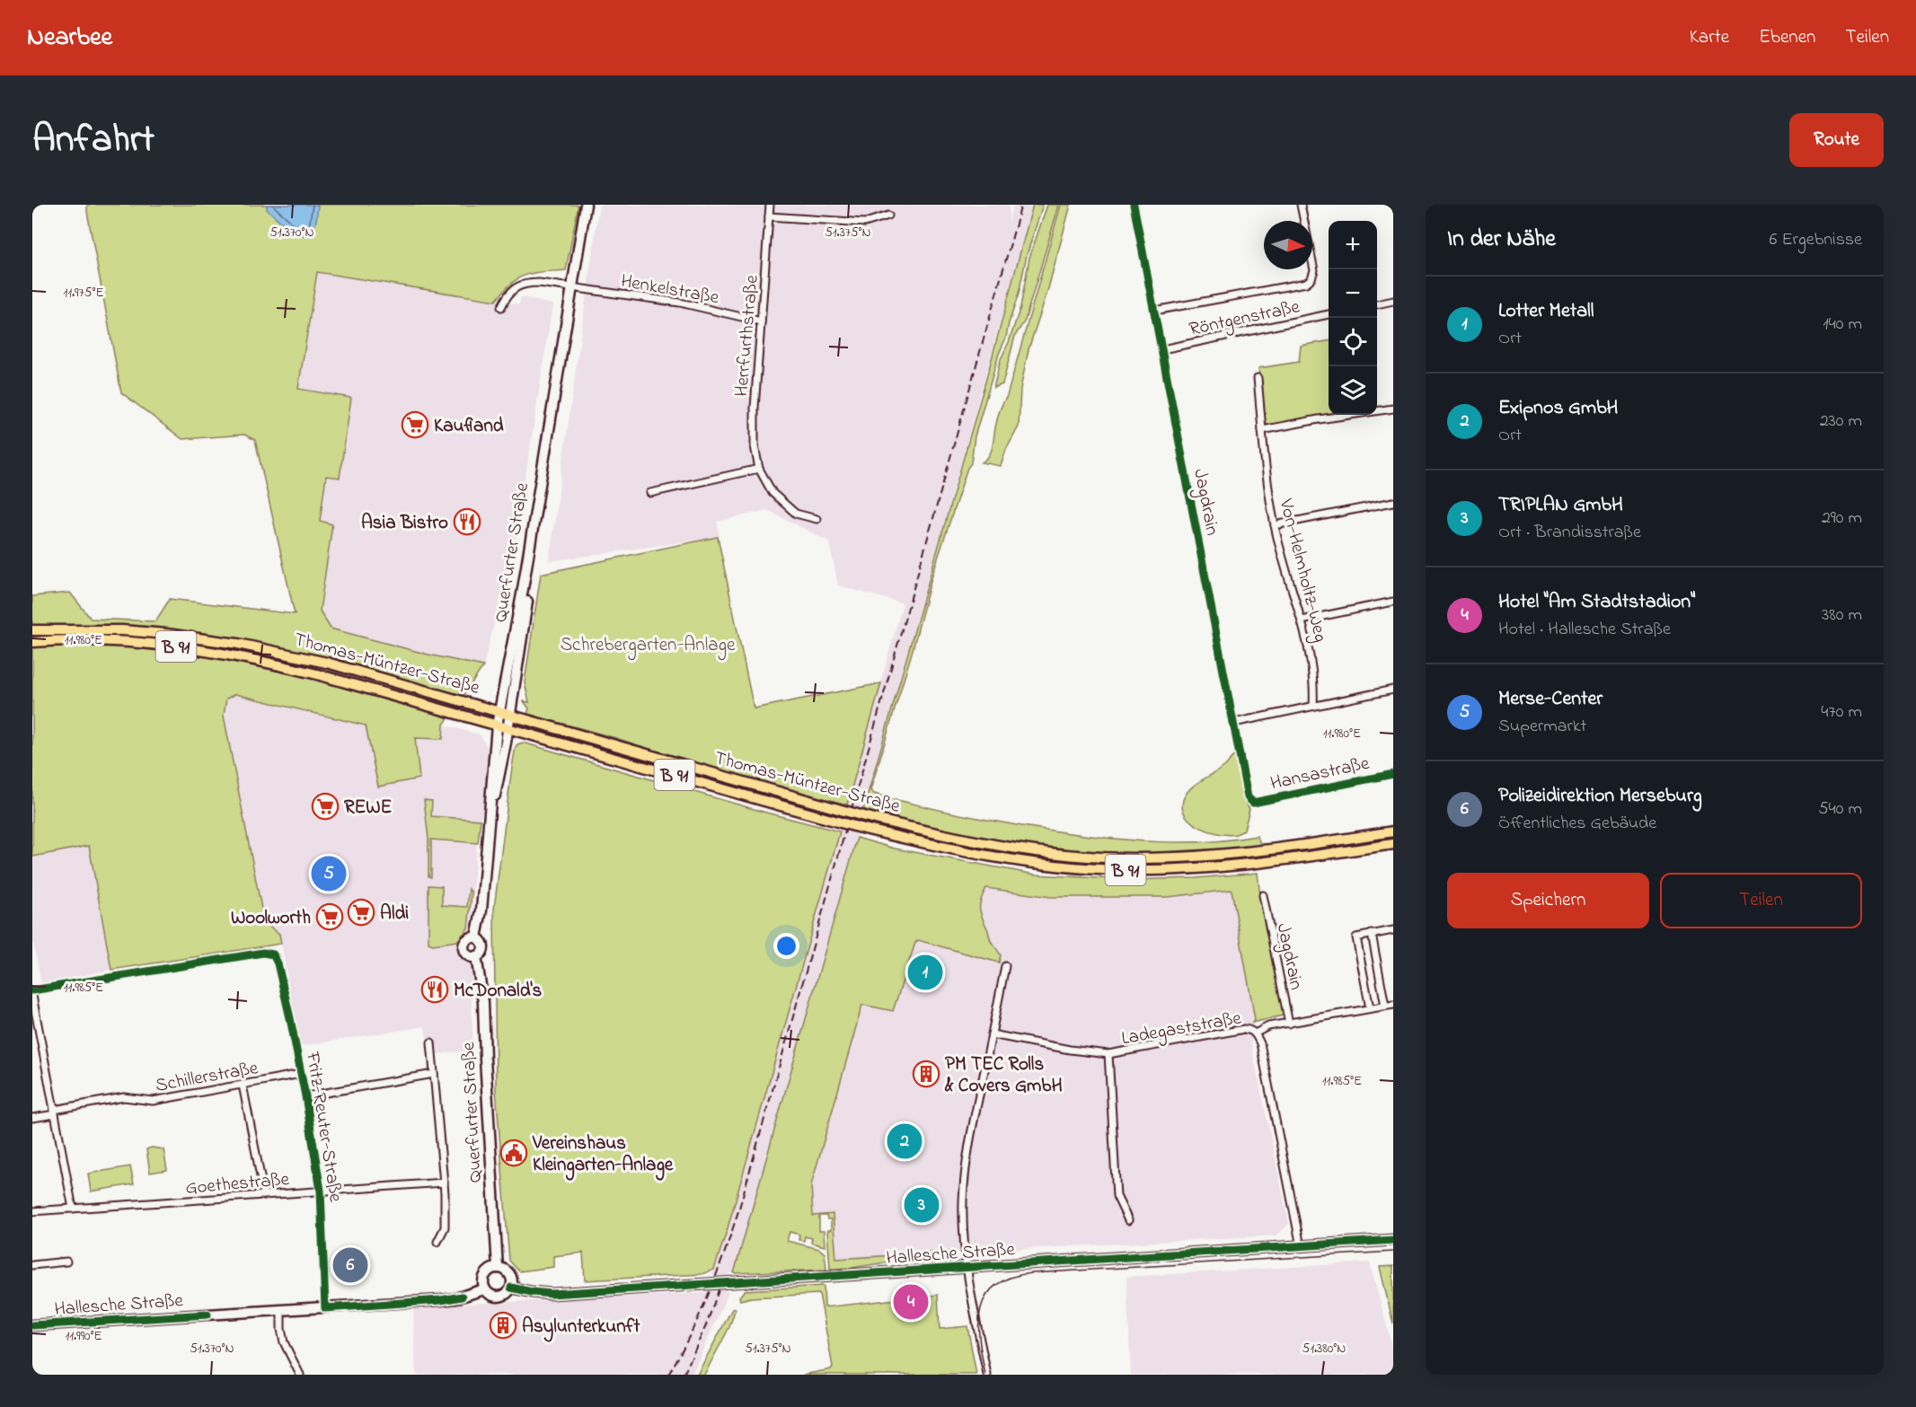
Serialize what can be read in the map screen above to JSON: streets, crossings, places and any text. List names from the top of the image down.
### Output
{
  "streets": {
    "main road": [
      "Querfurter Straße",
      "B 91",
      "Thomas-Müntzer-Straße",
      "Hallesche Straße"
    ],
    "street": [
      "Henkelstraße",
      "Röntgenstraße",
      "Herrfurthstraße",
      "Jagdrain",
      "Von-Helmholtz-Weg",
      "Hansastraße",
      "Ladegaststraße",
      "Schillerstraße",
      "Fritz-Reuter-Straße",
      "Goethestraße"
    ]
  },
  "crossings": [
    ["Henkelstraße", "Herrfurthstraße"],
    ["Henkelstraße", "Querfurter Straße"],
    ["Röntgenstraße", "Jagdrain"],
    ["Jagdrain", "Hansastraße"],
    ["Querfurter Straße", "Thomas-Müntzer-Straße"],
    ["Querfurter Straße", "Hallesche Straße"],
    ["Ladegaststraße", "Hallesche Straße"],
    ["Schillerstraße", "Fritz-Reuter-Straße"],
    ["Fritz-Reuter-Straße", "Goethestraße"],
    ["Fritz-Reuter-Straße", "Hallesche Straße"]
  ],
  "parks": ["Schrebergarten-Anlage"],
  "places": {
    "supermarket": [
      "Kaufland",
      "REWE",
      "Aldi",
      "Woolworth"
    ],
    "restaurant": ["Asia Bistro", "McDonald's"],
    "building": ["PM TEC Rolls & Covers GmbH", "Asylunterkunft"],
    "public building": ["Vereinshaus Kleingarten-Anlage"]
  },
  "north": "right",
  "page": {
    "header": "Nearbee",
    "nav": ["Karte", "Ebenen", "Teilen"],
    "title": "Anfahrt",
    "buttons": [
      "Route",
      ["Speichern", "Teilen"]
    ],
    "heading": ["In der Nähe", "6 Ergebnisse"],
    "map_buttons": ["+", "−"],
    "list": [
      {
        "mark": "1",
        "name": "Lotter Metall",
        "note": "Ort",
        "value": "140 m"
      },
      {
        "mark": "2",
        "name": "Exipnos GmbH",
        "note": "Ort",
        "value": "230 m"
      },
      {
        "mark": "3",
        "name": "TRIPLAN GmbH",
        "note": "Ort · Brandisstraße",
        "value": "290 m"
      },
      {
        "mark": "4",
        "name": "Hotel \"Am Stadtstadion\"",
        "note": "Hotel · Hallesche Straße",
        "value": "380 m"
      },
      {
        "mark": "5",
        "name": "Merse-Center",
        "note": "Supermarkt",
        "value": "470 m"
      },
      {
        "mark": "6",
        "name": "Polizeidirektion Merseburg",
        "note": "Öffentliches Gebäude",
        "value": "540 m"
      }
    ],
    "pins": [
      "5",
      "1",
      "2",
      "3",
      "6",
      "4"
    ]
  },
  "coordinates": [
    "51.370°N",
    "51.375°N",
    "11.975°E",
    "11.980°E",
    "11.985°E",
    "11.990°E",
    "51.380°N"
  ]
}
